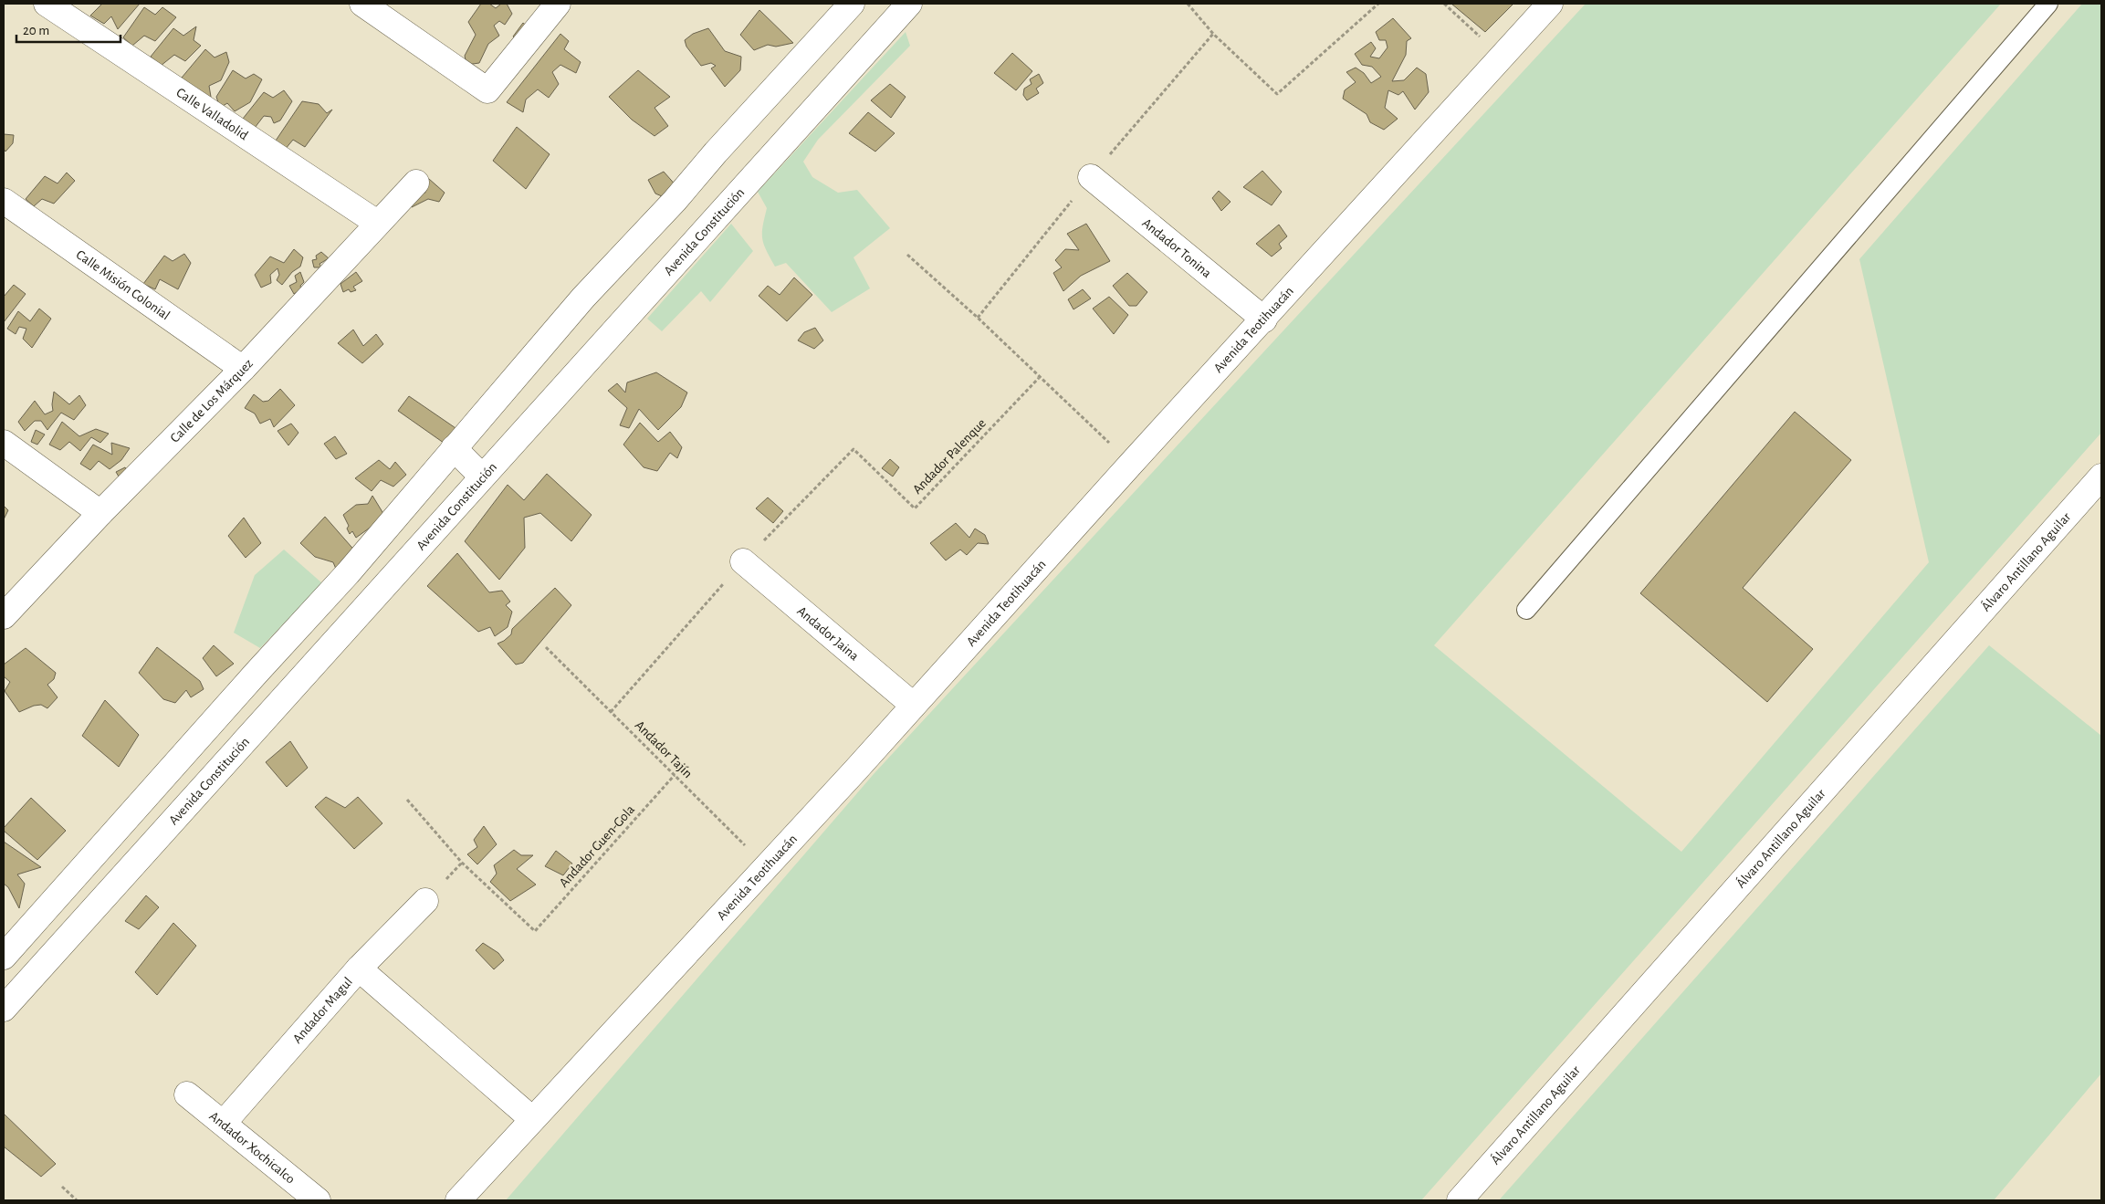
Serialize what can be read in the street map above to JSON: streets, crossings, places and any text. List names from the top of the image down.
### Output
{
  "streets": {
    "street": [
      "Calle Valladolid",
      "Avenida Constitución",
      "Andador Tonina",
      "Calle Misión Colonial",
      "Avenida Teotihuacán",
      "Calle de Los Márquez",
      "Álvaro Antillano Aguilar",
      "Andador Jaina",
      "Andador Magul",
      "Andador Xochicalco"
    ],
    "path": ["Andador Palenque", "Andador Tajín", "Andador Guen-Gola"]
  },
  "crossings": [
    ["Calle Valladolid", "Calle de Los Márquez"],
    ["Andador Tonina", "Avenida Teotihuacán"],
    ["Calle Misión Colonial", "Calle de Los Márquez"],
    ["Avenida Teotihuacán", "Andador Jaina"],
    ["Avenida Teotihuacán", "Andador Tajín"],
    ["Andador Tajín", "Andador Guen-Gola"],
    ["Andador Magul", "Andador Xochicalco"]
  ],
  "scale_bar": "20 m"
}
